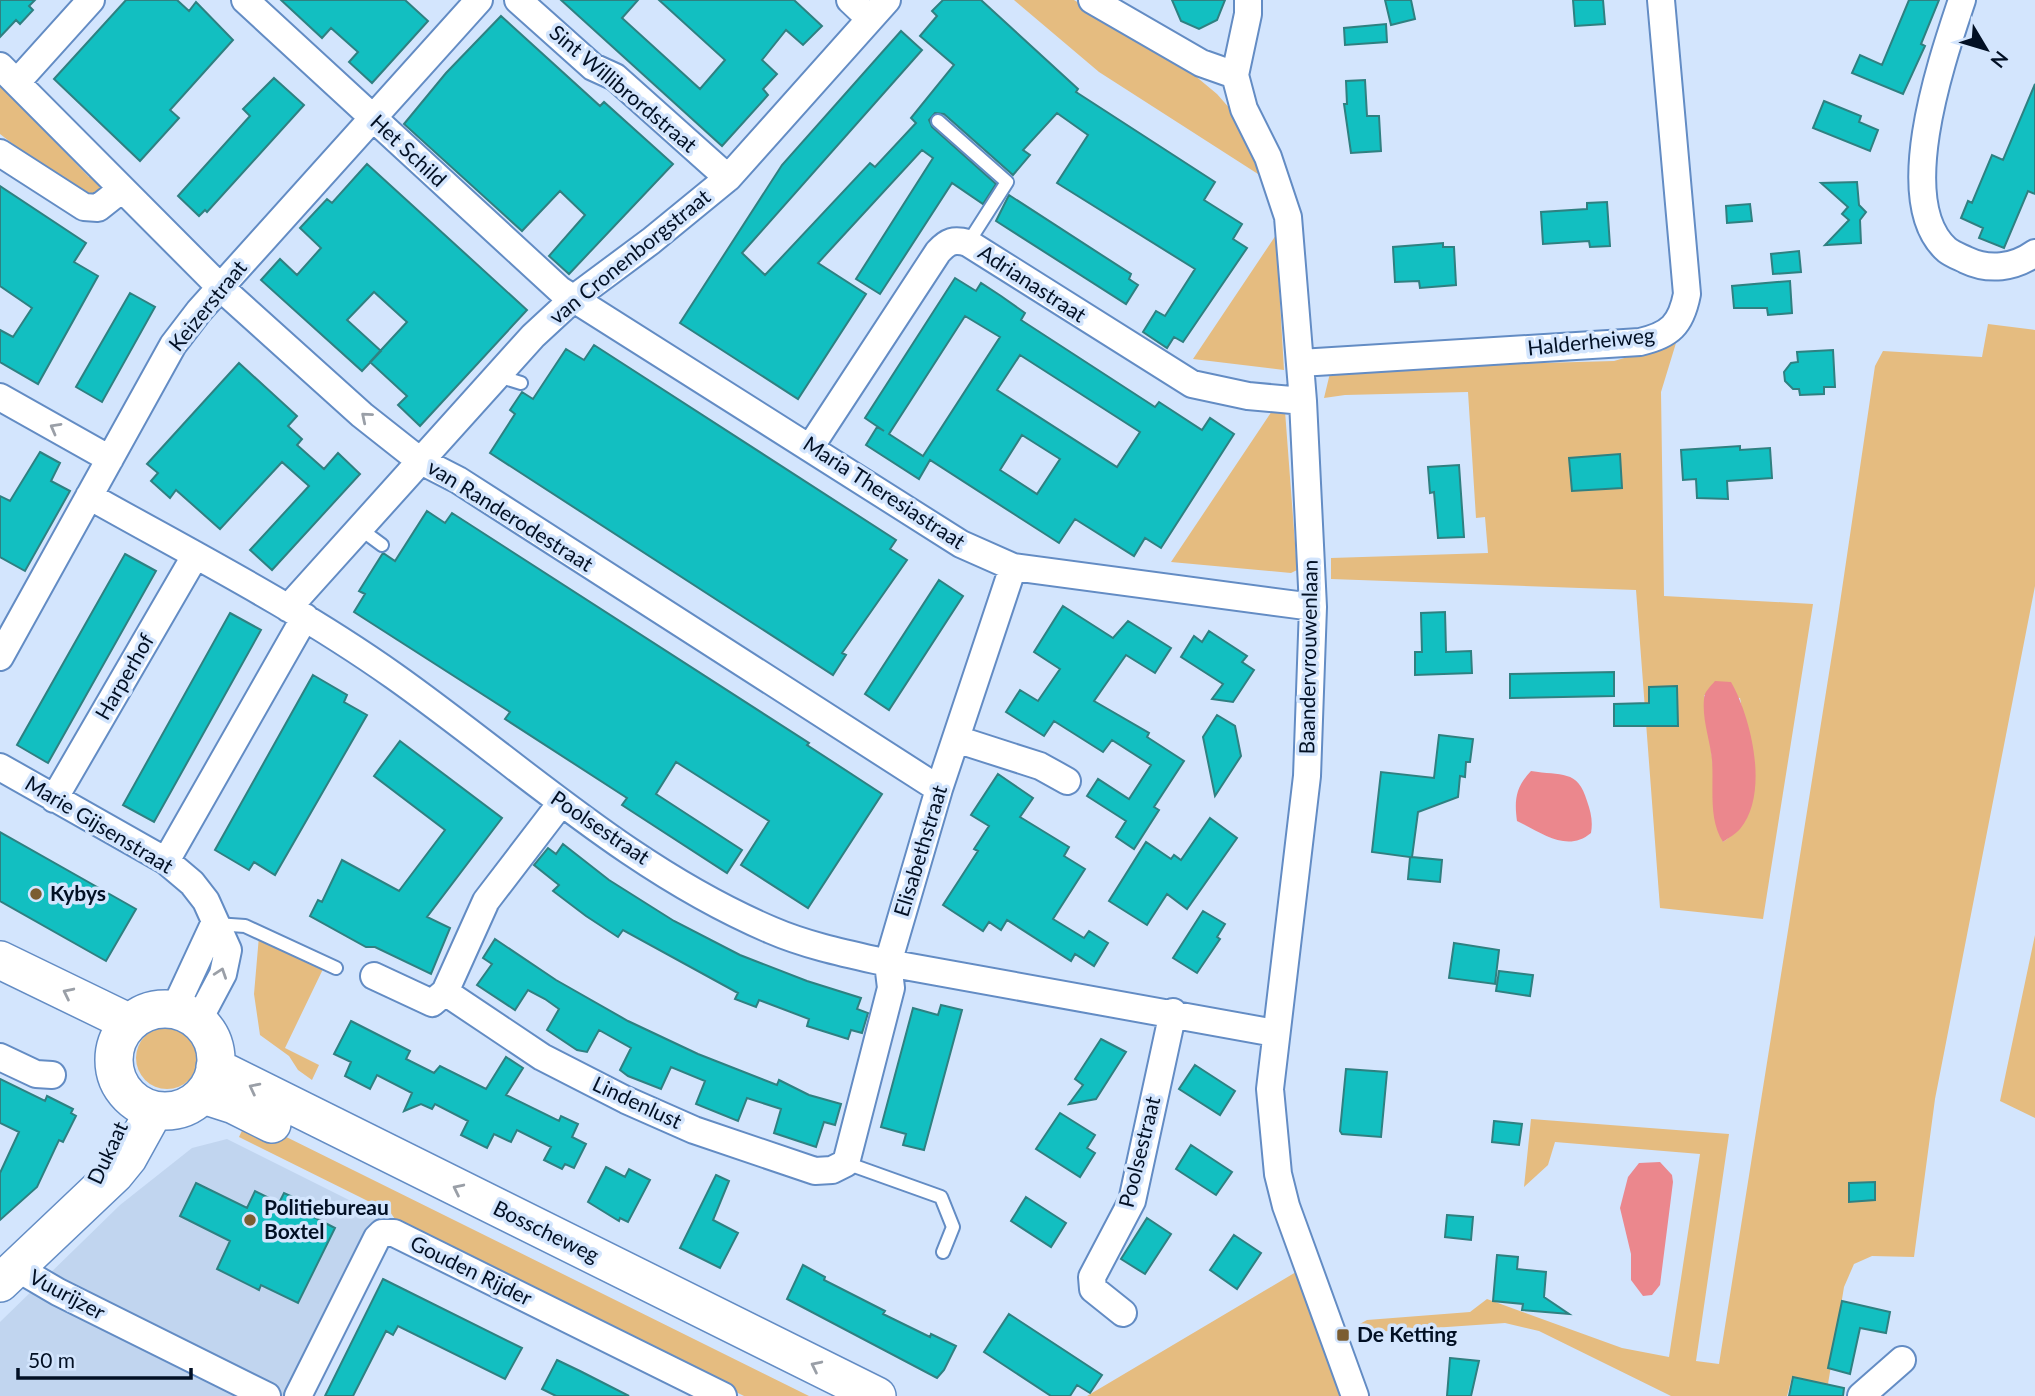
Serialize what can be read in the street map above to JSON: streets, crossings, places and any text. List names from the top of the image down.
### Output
{
  "streets": {
    "main road": ["Dukaat", "Bosscheweg"],
    "street": [
      "Sint Willibrordstraat",
      "Het Schild",
      "van Cronenborgstraat",
      "Adrianastraat",
      "Keizerstraat",
      "Halderheiweg",
      "Maria Theresiastraat",
      "van Randerodestraat",
      "Baandervrouwenlaan",
      "Harperhof",
      "Marie Gijsenstraat",
      "Poolsestraat",
      "Elisabethstraat",
      "Lindenlust",
      "Gouden Rijder",
      "Vuurijzer"
    ]
  },
  "crossings": [
    ["Sint Willibrordstraat", "van Cronenborgstraat"],
    ["Het Schild", "van Cronenborgstraat"],
    ["Het Schild", "Keizerstraat"],
    ["Het Schild", "Maria Theresiastraat"],
    ["van Cronenborgstraat", "Maria Theresiastraat"],
    ["van Cronenborgstraat", "van Randerodestraat"],
    ["van Cronenborgstraat", "Poolsestraat"],
    ["Adrianastraat", "Maria Theresiastraat"],
    ["Adrianastraat", "Baandervrouwenlaan"],
    ["Keizerstraat", "van Randerodestraat"],
    ["Keizerstraat", "Poolsestraat"],
    ["Halderheiweg", "Baandervrouwenlaan"],
    ["Maria Theresiastraat", "Baandervrouwenlaan"],
    ["Maria Theresiastraat", "Elisabethstraat"],
    ["van Randerodestraat", "Elisabethstraat"],
    ["Baandervrouwenlaan", "Poolsestraat"],
    ["Harperhof", "Marie Gijsenstraat"],
    ["Harperhof", "Poolsestraat"],
    ["Marie Gijsenstraat", "Dukaat"],
    ["Marie Gijsenstraat", "Bosscheweg"],
    ["Poolsestraat", "Elisabethstraat"],
    ["Dukaat", "Bosscheweg"],
    ["Dukaat", "Vuurijzer"]
  ],
  "places": {
    "other": ["Kybys", "Politiebureau Boxtel"],
    "transit": ["De Ketting"]
  },
  "scale_bar": "50 m",
  "north": "bottom right"
}
